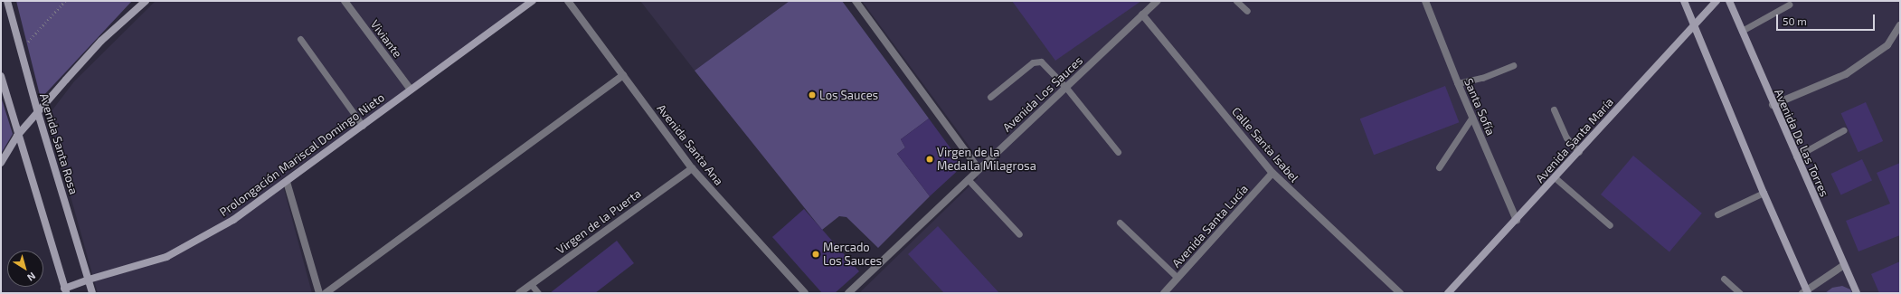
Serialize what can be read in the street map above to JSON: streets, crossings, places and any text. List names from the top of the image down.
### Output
{
  "streets": {
    "main road": [
      "Avenida Santa María",
      "Avenida De Las Torres",
      "Avenida Santa Rosa",
      "Prolongación Mariscal Domingo Nieto"
    ],
    "street": [
      "Viviante",
      "Avenida Los Sauces",
      "Santa Sofía",
      "Avenida Santa Ana",
      "Calle Santa Isabel",
      "Virgen de la Puerta",
      "Avenida Santa Lucía"
    ]
  },
  "crossings": [
    ["Viviante", "Prolongación Mariscal Domingo Nieto"],
    ["Avenida Los Sauces", "Calle Santa Isabel"],
    ["Santa Sofía", "Avenida Santa María"],
    ["Avenida Santa Rosa", "Prolongación Mariscal Domingo Nieto"],
    ["Avenida Santa Ana", "Virgen de la Puerta"],
    ["Calle Santa Isabel", "Avenida Santa Lucía"]
  ],
  "places": ["Los Sauces", "Virgen de la Medalla Milagrosa", "Mercado Los Sauces"],
  "scale_bar": "50 m",
  "north": "bottom right"
}
